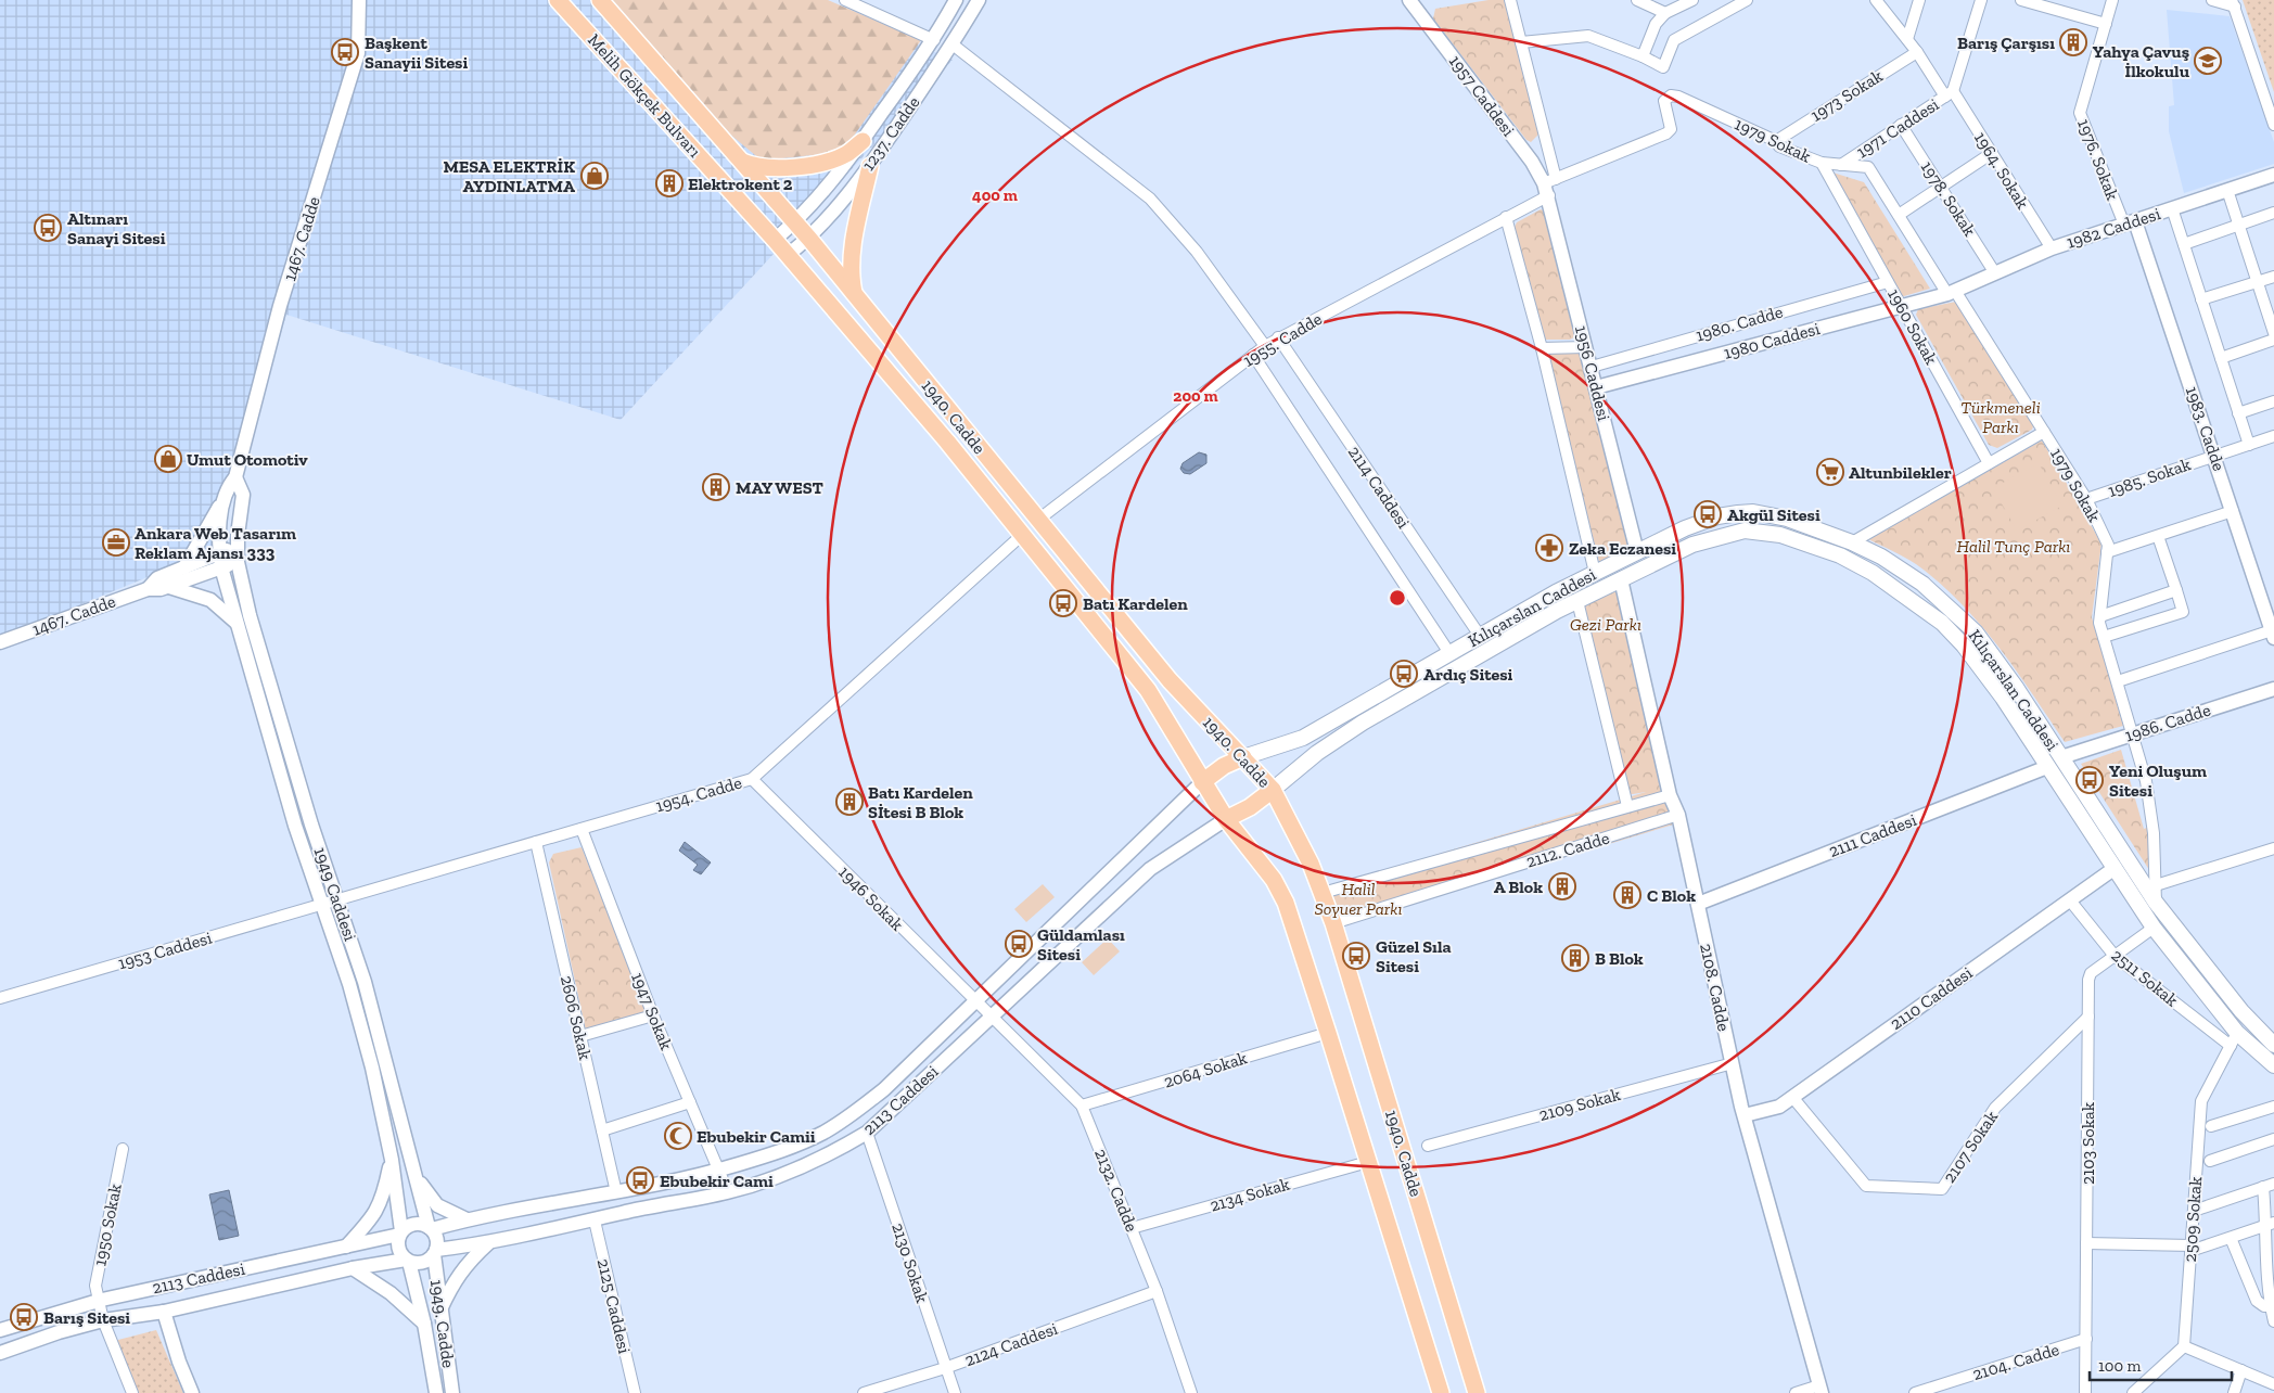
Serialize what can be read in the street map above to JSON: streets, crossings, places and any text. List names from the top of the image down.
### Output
{
  "streets": {
    "main road": ["Melih Gökçek Bulvarı", "1940. Cadde", "Kılıçarslan Caddesi"],
    "street": [
      "1957 Caddesi",
      "1973 Sokak",
      "1971 Caddesi",
      "1237. Cadde",
      "1979 Sokak",
      "1976. Sokak",
      "1964. Sokak",
      "1978. Sokak",
      "1982 Caddesi",
      "1467. Cadde",
      "1980. Cadde",
      "1960 Sokak",
      "1955. Cadde",
      "1980 Caddesi",
      "1956 Caddesi",
      "1983. Cadde",
      "1985. Sokak",
      "2114 Caddesi",
      "1986. Cadde",
      "1954. Cadde",
      "2111 Caddesi",
      "2112. Cadde",
      "1949 Caddesi",
      "1946 Sokak",
      "1953 Caddesi",
      "2511 Sokak",
      "2108. Cadde",
      "2110 Caddesi",
      "1947 Sokak",
      "2606 Sokak",
      "2064 Sokak",
      "2113 Caddesi",
      "2109 Sokak",
      "2103 Sokak",
      "2107 Sokak",
      "2132. Cadde",
      "2134 Sokak",
      "2509 Sokak",
      "1950 Sokak",
      "2130 Sokak",
      "2125 Caddesi",
      "1949. Cadde",
      "2124 Caddesi",
      "2104. Cadde"
    ]
  },
  "crossings": [
    ["Melih Gökçek Bulvarı", "1237. Cadde"],
    ["Melih Gökçek Bulvarı", "1940. Cadde"],
    ["1957 Caddesi", "1979 Sokak"],
    ["1957 Caddesi", "1955. Cadde"],
    ["1957 Caddesi", "1956 Caddesi"],
    ["1973 Sokak", "1979 Sokak"],
    ["1973 Sokak", "1964. Sokak"],
    ["1971 Caddesi", "1979 Sokak"],
    ["1971 Caddesi", "1964. Sokak"],
    ["1971 Caddesi", "1978. Sokak"],
    ["1237. Cadde", "1940. Cadde"],
    ["1979 Sokak", "1982 Caddesi"],
    ["1979 Sokak", "1960 Sokak"],
    ["1979 Sokak", "1955. Cadde"],
    ["1979 Sokak", "1980 Caddesi"],
    ["1979 Sokak", "1956 Caddesi"],
    ["1979 Sokak", "1985. Sokak"],
    ["1979 Sokak", "Kılıçarslan Caddesi"],
    ["1979 Sokak", "1986. Cadde"],
    ["1976. Sokak", "1982 Caddesi"],
    ["1976. Sokak", "1983. Cadde"],
    ["1964. Sokak", "1982 Caddesi"],
    ["1978. Sokak", "1982 Caddesi"],
    ["1982 Caddesi", "1980 Caddesi"],
    ["1982 Caddesi", "1983. Cadde"],
    ["1467. Cadde", "1949 Caddesi"],
    ["1980. Cadde", "1960 Sokak"],
    ["1980. Cadde", "1956 Caddesi"],
    ["1960 Sokak", "1980 Caddesi"],
    ["1955. Cadde", "1956 Caddesi"],
    ["1955. Cadde", "1940. Cadde"],
    ["1955. Cadde", "2114 Caddesi"],
    ["1980 Caddesi", "1956 Caddesi"],
    ["1956 Caddesi", "Kılıçarslan Caddesi"],
    ["1940. Cadde", "Kılıçarslan Caddesi"],
    ["1940. Cadde", "1954. Cadde"],
    ["1940. Cadde", "2112. Cadde"],
    ["1940. Cadde", "2064 Sokak"],
    ["1940. Cadde", "2113 Caddesi"],
    ["1940. Cadde", "2134 Sokak"],
    ["1983. Cadde", "1985. Sokak"],
    ["2114 Caddesi", "Kılıçarslan Caddesi"],
    ["Kılıçarslan Caddesi", "1986. Cadde"],
    ["Kılıçarslan Caddesi", "2111 Caddesi"],
    ["Kılıçarslan Caddesi", "2511 Sokak"],
    ["Kılıçarslan Caddesi", "2108. Cadde"],
    ["Kılıçarslan Caddesi", "2110 Caddesi"],
    ["Kılıçarslan Caddesi", "2103 Sokak"],
    ["Kılıçarslan Caddesi", "2509 Sokak"],
    ["1954. Cadde", "1949 Caddesi"],
    ["1954. Cadde", "1946 Sokak"],
    ["1954. Cadde", "1953 Caddesi"],
    ["1954. Cadde", "1947 Sokak"],
    ["1954. Cadde", "2606 Sokak"],
    ["2111 Caddesi", "2108. Cadde"],
    ["2112. Cadde", "2108. Cadde"],
    ["1949 Caddesi", "1953 Caddesi"],
    ["1949 Caddesi", "2113 Caddesi"],
    ["1949 Caddesi", "1949. Cadde"],
    ["1946 Sokak", "2113 Caddesi"],
    ["1946 Sokak", "2132. Cadde"],
    ["2511 Sokak", "2110 Caddesi"],
    ["2511 Sokak", "2103 Sokak"],
    ["2511 Sokak", "2509 Sokak"],
    ["2108. Cadde", "2110 Caddesi"],
    ["2108. Cadde", "2109 Sokak"],
    ["2110 Caddesi", "2107 Sokak"],
    ["1947 Sokak", "2113 Caddesi"],
    ["2606 Sokak", "2113 Caddesi"],
    ["2064 Sokak", "2132. Cadde"],
    ["2113 Caddesi", "2132. Cadde"],
    ["2113 Caddesi", "1950 Sokak"],
    ["2113 Caddesi", "2130 Sokak"],
    ["2113 Caddesi", "2125 Caddesi"],
    ["2113 Caddesi", "1949. Cadde"],
    ["2103 Sokak", "2107 Sokak"],
    ["2103 Sokak", "2104. Cadde"],
    ["2132. Cadde", "2134 Sokak"],
    ["2132. Cadde", "2124 Caddesi"],
    ["2130 Sokak", "2124 Caddesi"]
  ],
  "parks": [
    "Türkmeneli Parkı",
    "Halil Tunç Parkı",
    "Gezi Parkı",
    "Halil Soyuer Parkı"
  ],
  "places": {
    "building": [
      "Barış Çarşısı",
      "Elektrokent 2",
      "MAY WEST",
      "Batı Kardelen Sİtesi B Blok",
      "A Blok",
      "C Blok",
      "B Blok"
    ],
    "bus stop": [
      "Başkent Sanayii Sitesi",
      "Altınarı Sanayi Sitesi",
      "Akgül Sitesi",
      "Batı Kardelen",
      "Ardıç Sitesi",
      "Yeni Oluşum Sitesi",
      "Güldamlası Sitesi",
      "Güzel Sıla Sitesi",
      "Ebubekir Cami",
      "Barış Sitesi"
    ],
    "school or university": ["Yahya Çavuş İlkokulu"],
    "shop": ["MESA ELEKTRİK AYDINLATMA", "Umut Otomotiv"],
    "supermarket": ["Altunbilekler"],
    "office": ["Ankara Web Tasarım Reklam Ajansı 333"],
    "pharmacy": ["Zeka Eczanesi"],
    "mosque": ["Ebubekir Camii"]
  },
  "scale_bar": "100 m",
  "rings": ["400 m", "200 m"]
}
